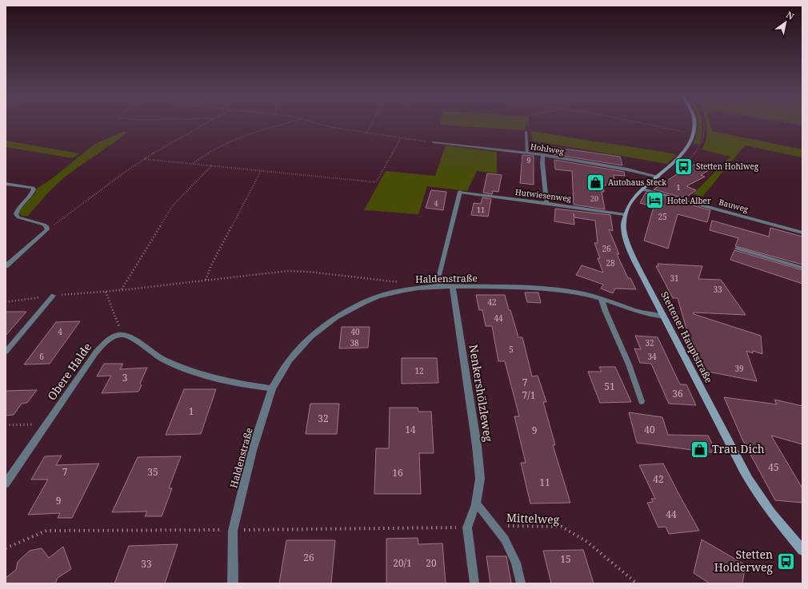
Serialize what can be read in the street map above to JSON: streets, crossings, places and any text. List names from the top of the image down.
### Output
{
  "streets": {
    "street": [
      "Hohlweg",
      "Hutwiesenweg",
      "Bauweg",
      "Haldenstraße",
      "Stettener Hauptstraße",
      "Obere Halde",
      "Nenkershölzleweg"
    ],
    "path": ["Mittelweg"]
  },
  "crossings": [
    ["Hohlweg", "Stettener Hauptstraße"],
    ["Hutwiesenweg", "Stettener Hauptstraße"],
    ["Bauweg", "Stettener Hauptstraße"],
    ["Haldenstraße", "Stettener Hauptstraße"],
    ["Haldenstraße", "Nenkershölzleweg"]
  ],
  "places": {
    "bus stop": ["Stetten Hohlweg", "Stetten Holderweg"],
    "shop": ["Autohaus Steck", "Trau Dich"],
    "hotel": ["Hotel Alber"]
  },
  "house_numbers": [
    "9",
    "1",
    "20",
    "4",
    "11",
    "25",
    "26",
    "28",
    "31",
    "33",
    "42",
    "44",
    "4",
    "40",
    "38",
    "32",
    "5",
    "6",
    "34",
    "39",
    "12",
    "3",
    "7",
    "51",
    "36",
    "7/1",
    "1",
    "32",
    "14",
    "40",
    "9",
    "45",
    "7",
    "35",
    "16",
    "42",
    "11",
    "9",
    "44",
    "26",
    "15",
    "20/1",
    "20",
    "33"
  ],
  "north": "top right"
}
